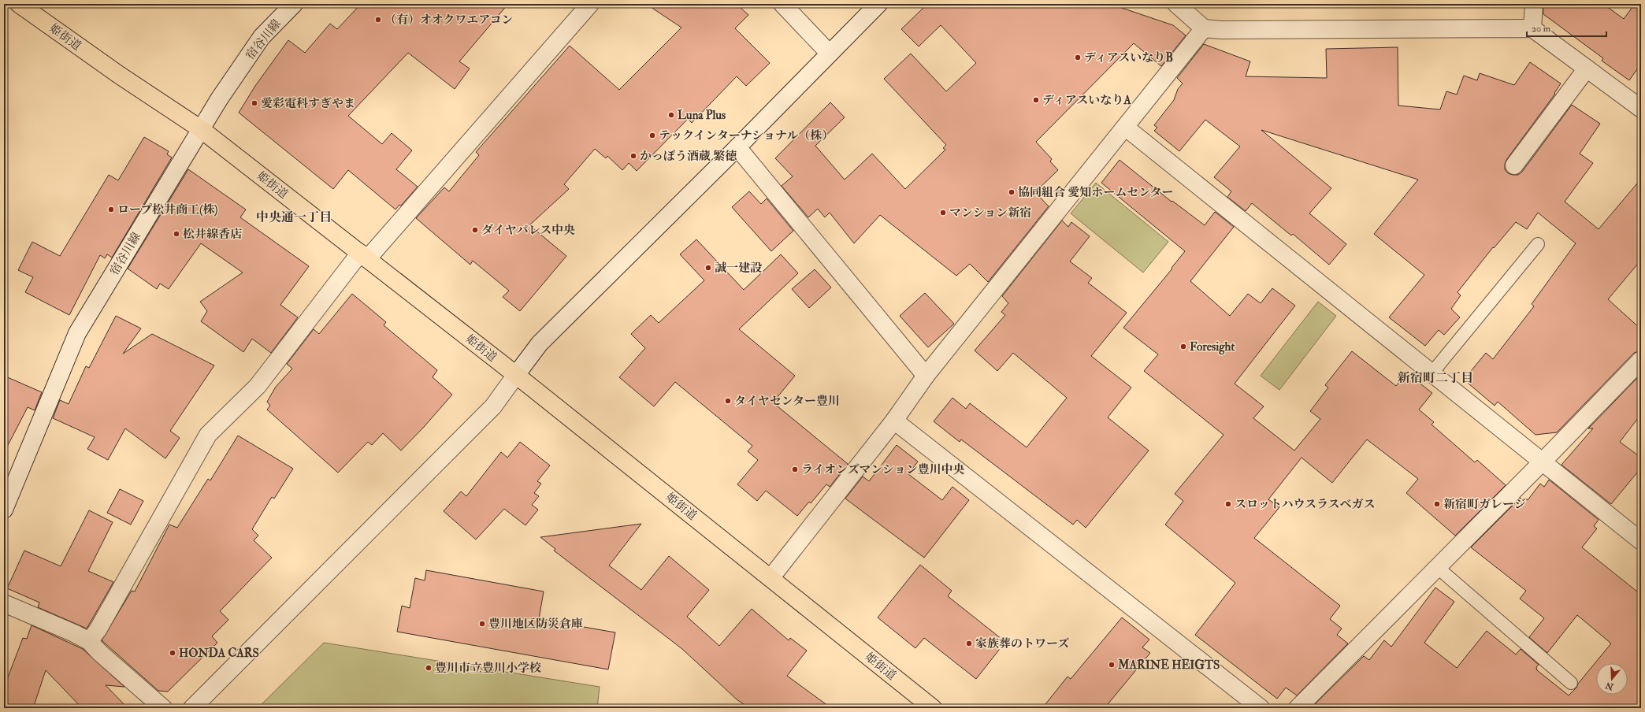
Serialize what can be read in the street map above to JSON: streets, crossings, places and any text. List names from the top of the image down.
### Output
{
  "streets": {
    "main road": ["姫街道"],
    "street": ["宿谷川線"]
  },
  "crossings": [
    ["姫街道", "宿谷川線"]
  ],
  "districts": ["中央通一丁目", "新宿町二丁目"],
  "places": [
    "（有）オオクワエアコン",
    "ディアスいなりB",
    "ディアスいなりA",
    "愛彩電科すぎやま",
    "Luna Plus",
    "テックインターナショナル（株）",
    "かっぽう酒蔵 繁徳",
    "協同組合 愛知ホームセンター",
    "ロープ松井商工(株)",
    "マンション新宿",
    "ダイヤパレス中央",
    "松井線香店",
    "誠一建設",
    "Foresight",
    "タイヤセンター豊川",
    "ライオンズマンション豊川中央",
    "スロットハウスラスベガス",
    "新宿町ガレージ",
    "豊川地区防災倉庫",
    "家族葬のトワーズ",
    "HONDA CARS",
    "MARINE HEIGTS",
    "豊川市立豊川小学校"
  ],
  "scale_bar": "20 m",
  "north": "bottom"
}
